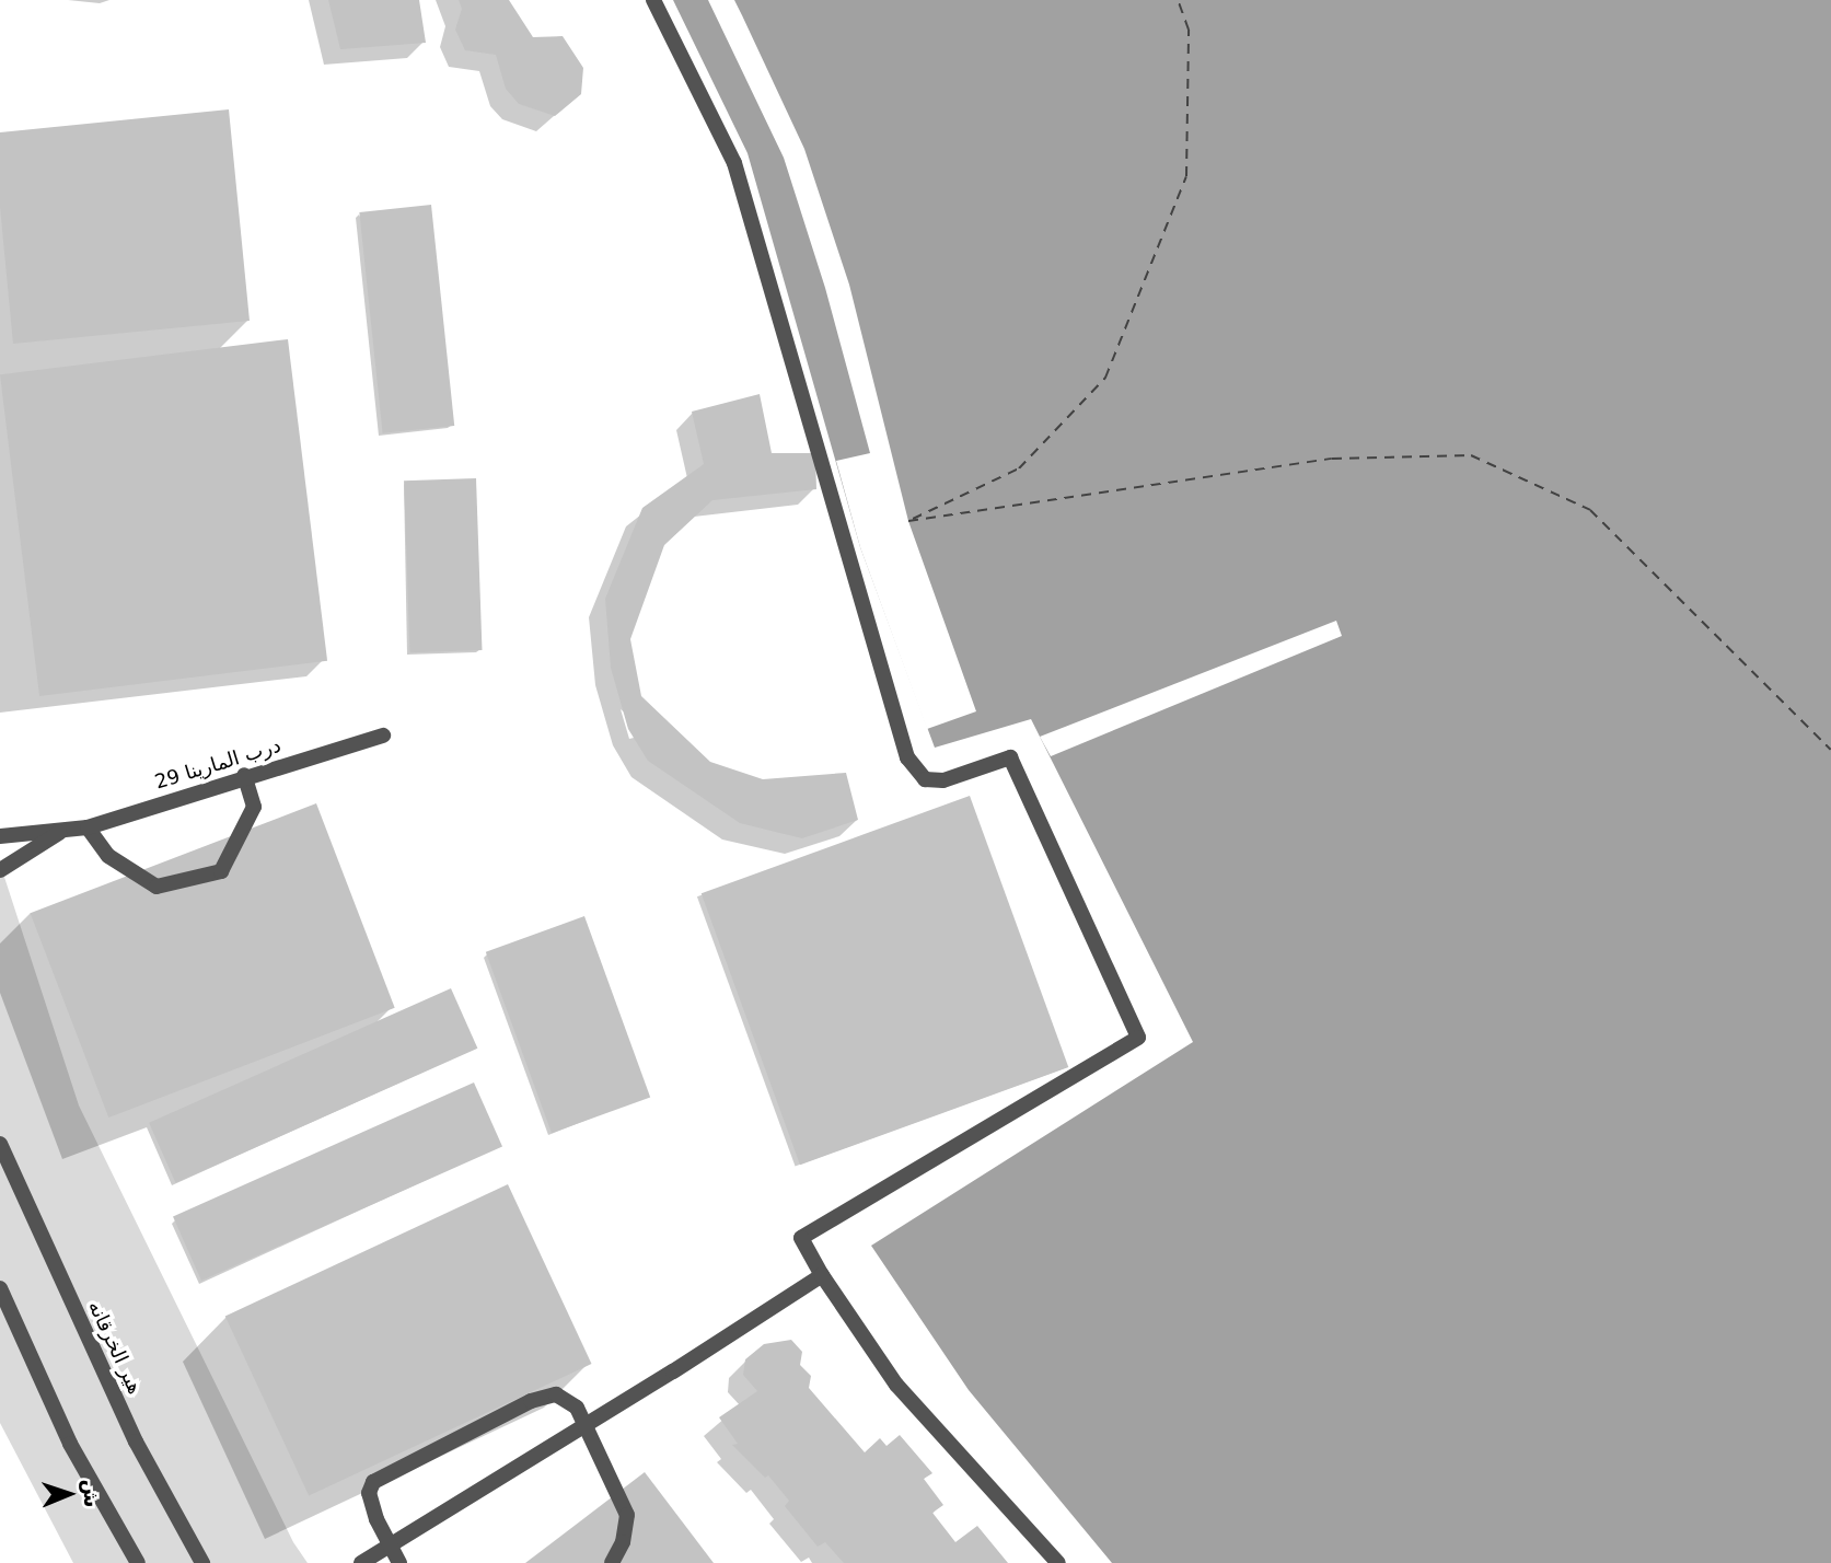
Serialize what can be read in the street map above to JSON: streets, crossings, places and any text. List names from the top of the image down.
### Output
{
  "streets": {
    "street": ["درب المارينا 29", "هير الخرقانه"]
  },
  "north": "right"
}
